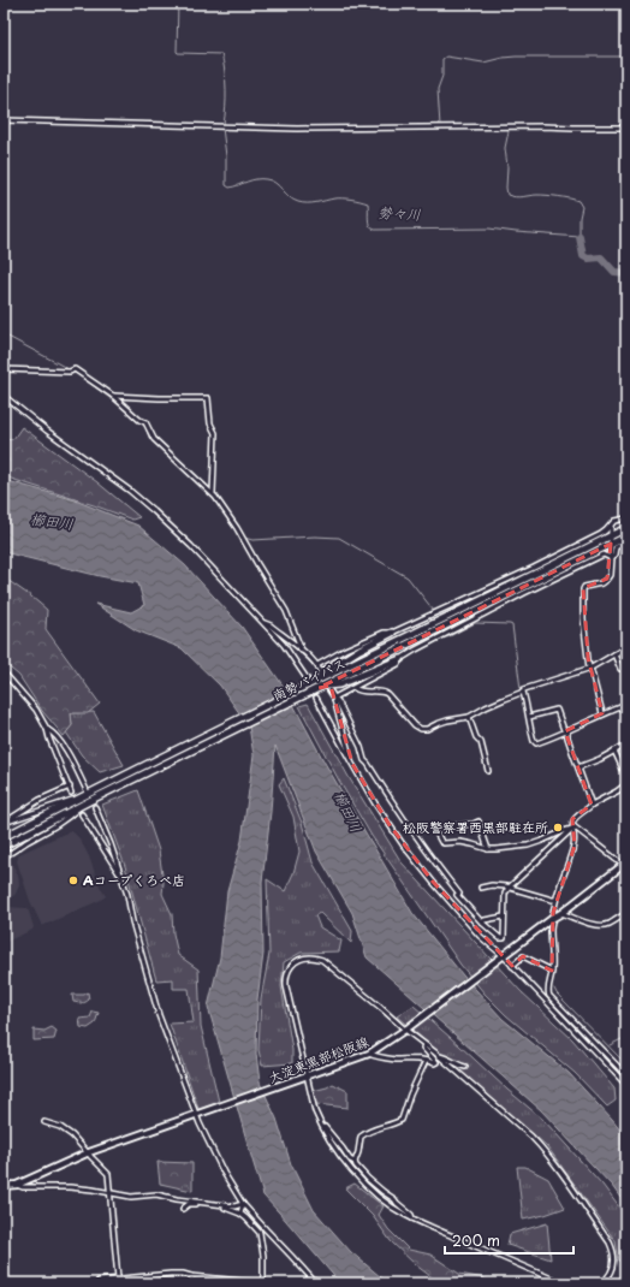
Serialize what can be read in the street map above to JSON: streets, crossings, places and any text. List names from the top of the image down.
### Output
{
  "streets": {
    "highway": ["南勢バイパス"],
    "main road": ["大淀東黒部松阪線"]
  },
  "water": ["勢々川", "櫛田川"],
  "places": ["松阪警察署西黒部駐在所", "Aコープくろべ店"],
  "scale_bar": "200 m"
}
